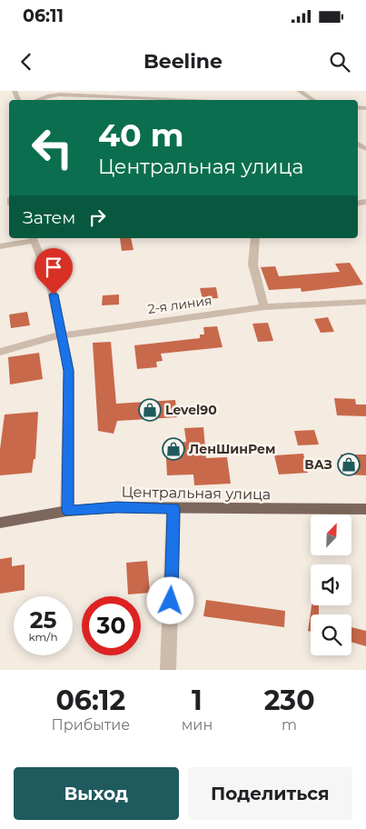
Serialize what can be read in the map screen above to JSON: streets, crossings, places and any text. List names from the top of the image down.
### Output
{
  "streets": {
    "main road": ["Центральная улица"],
    "street": ["2-я линия"]
  },
  "places": {
    "shop": ["Level90", "ЛенШинРем", "ВАЗ"]
  },
  "north": "top right",
  "page": {
    "status": "06:11",
    "header": "Beeline",
    "turn": ["40 m", "Центральная улица"],
    "then": "Затем",
    "speed": "25 km/h",
    "limit": "30",
    "eta": [
      "06:12",
      "Прибытие",
      "1",
      "мин",
      "230",
      "m"
    ],
    "buttons": ["Выход", "Поделиться"]
  }
}
